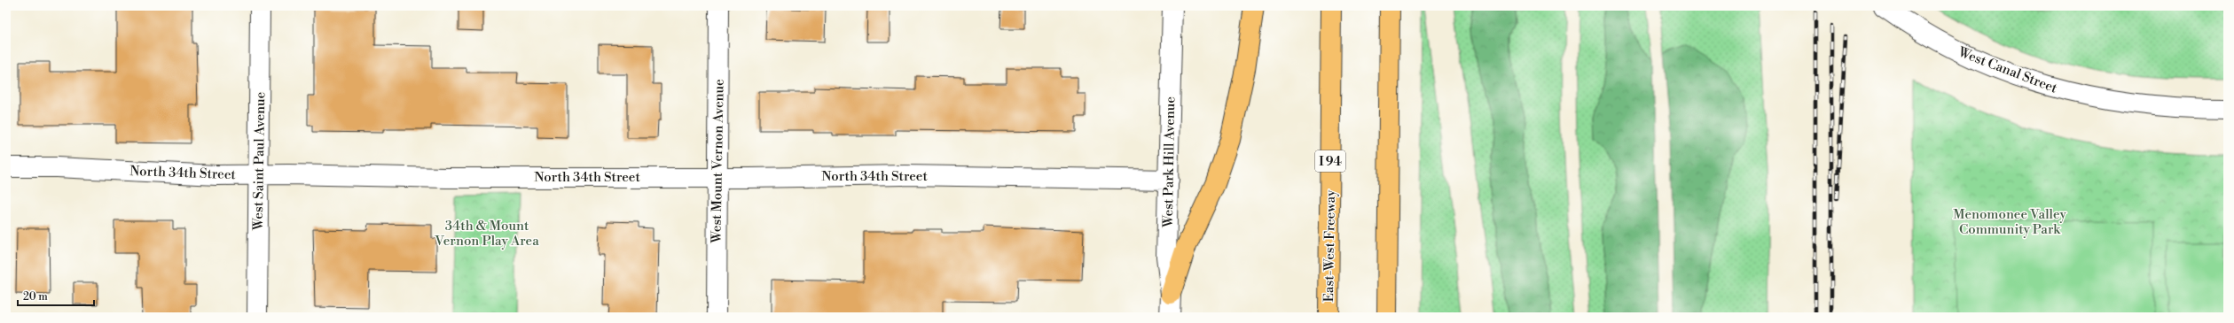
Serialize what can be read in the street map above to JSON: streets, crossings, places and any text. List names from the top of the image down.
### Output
{
  "streets": {
    "highway": ["I 94", "East-West Freeway"],
    "street": [
      "West Canal Street",
      "West Saint Paul Avenue",
      "West Mount Vernon Avenue",
      "West Park Hill Avenue",
      "North 34th Street"
    ]
  },
  "crossings": [
    ["West Saint Paul Avenue", "North 34th Street"],
    ["West Mount Vernon Avenue", "North 34th Street"],
    ["West Park Hill Avenue", "North 34th Street"]
  ],
  "parks": ["Menomonee Valley Community Park", "34th & Mount Vernon Play Area"],
  "scale_bar": "20 m"
}
